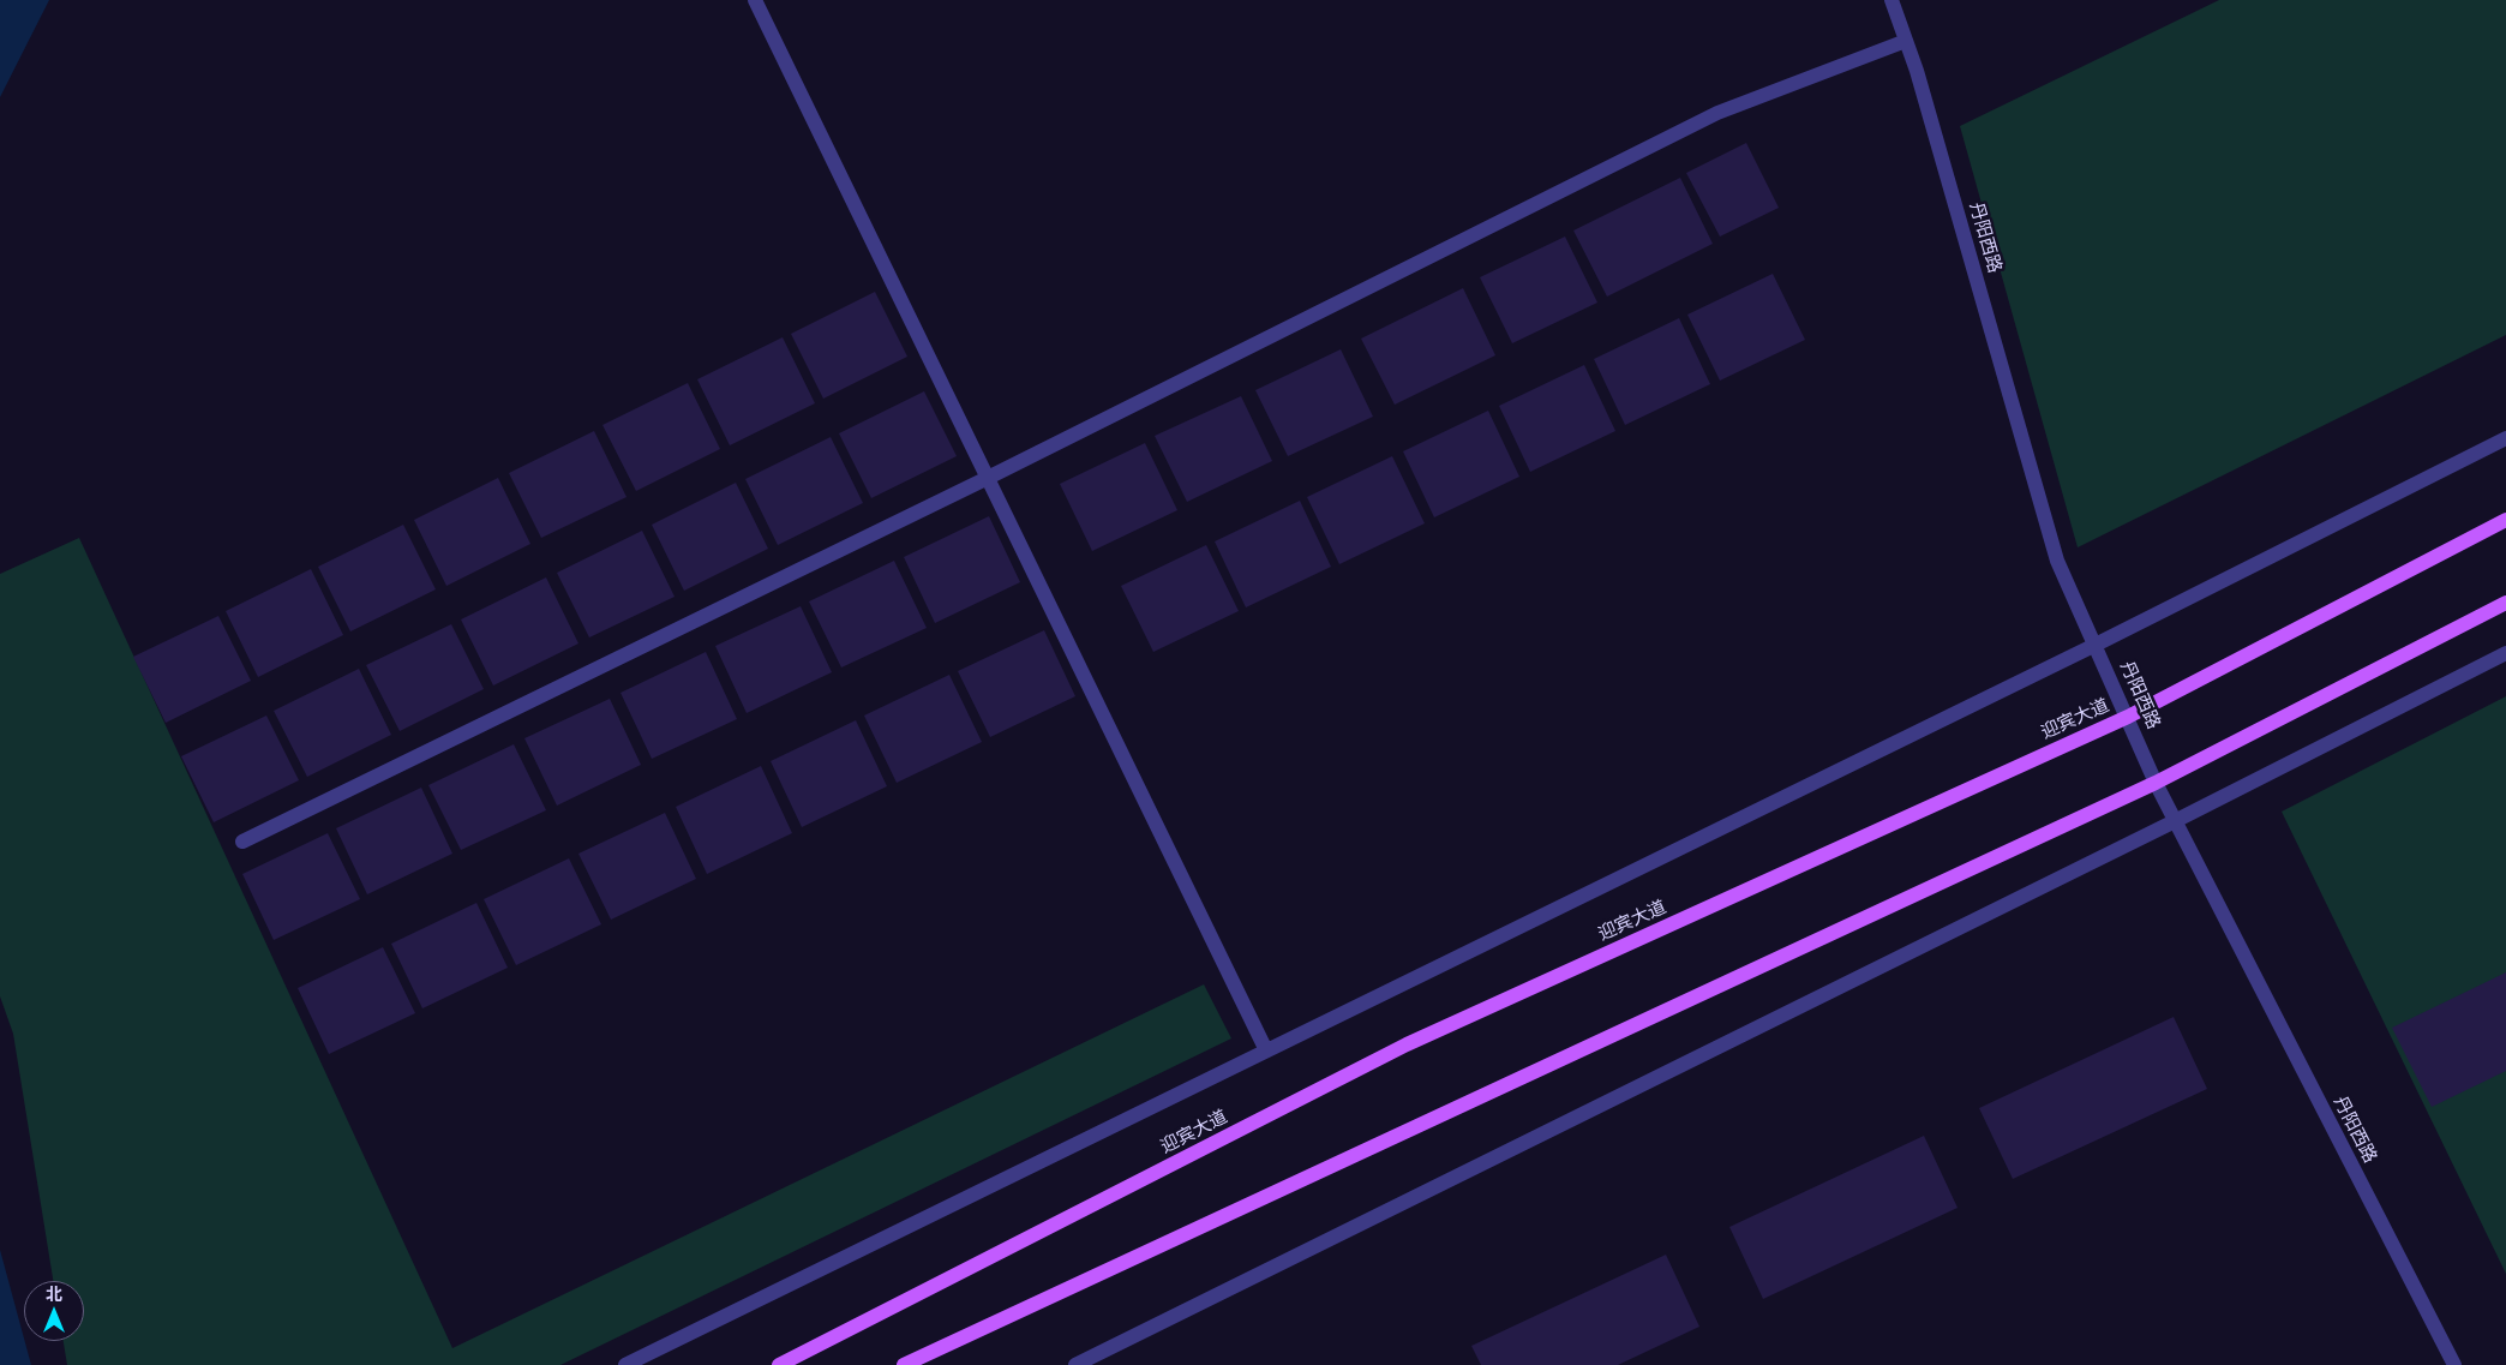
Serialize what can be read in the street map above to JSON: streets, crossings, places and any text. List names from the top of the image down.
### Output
{
  "streets": {
    "main road": ["迎宾大道"],
    "street": ["丹阳西路"]
  },
  "crossings": [
    ["丹阳西路", "迎宾大道"]
  ],
  "north": "top"
}
